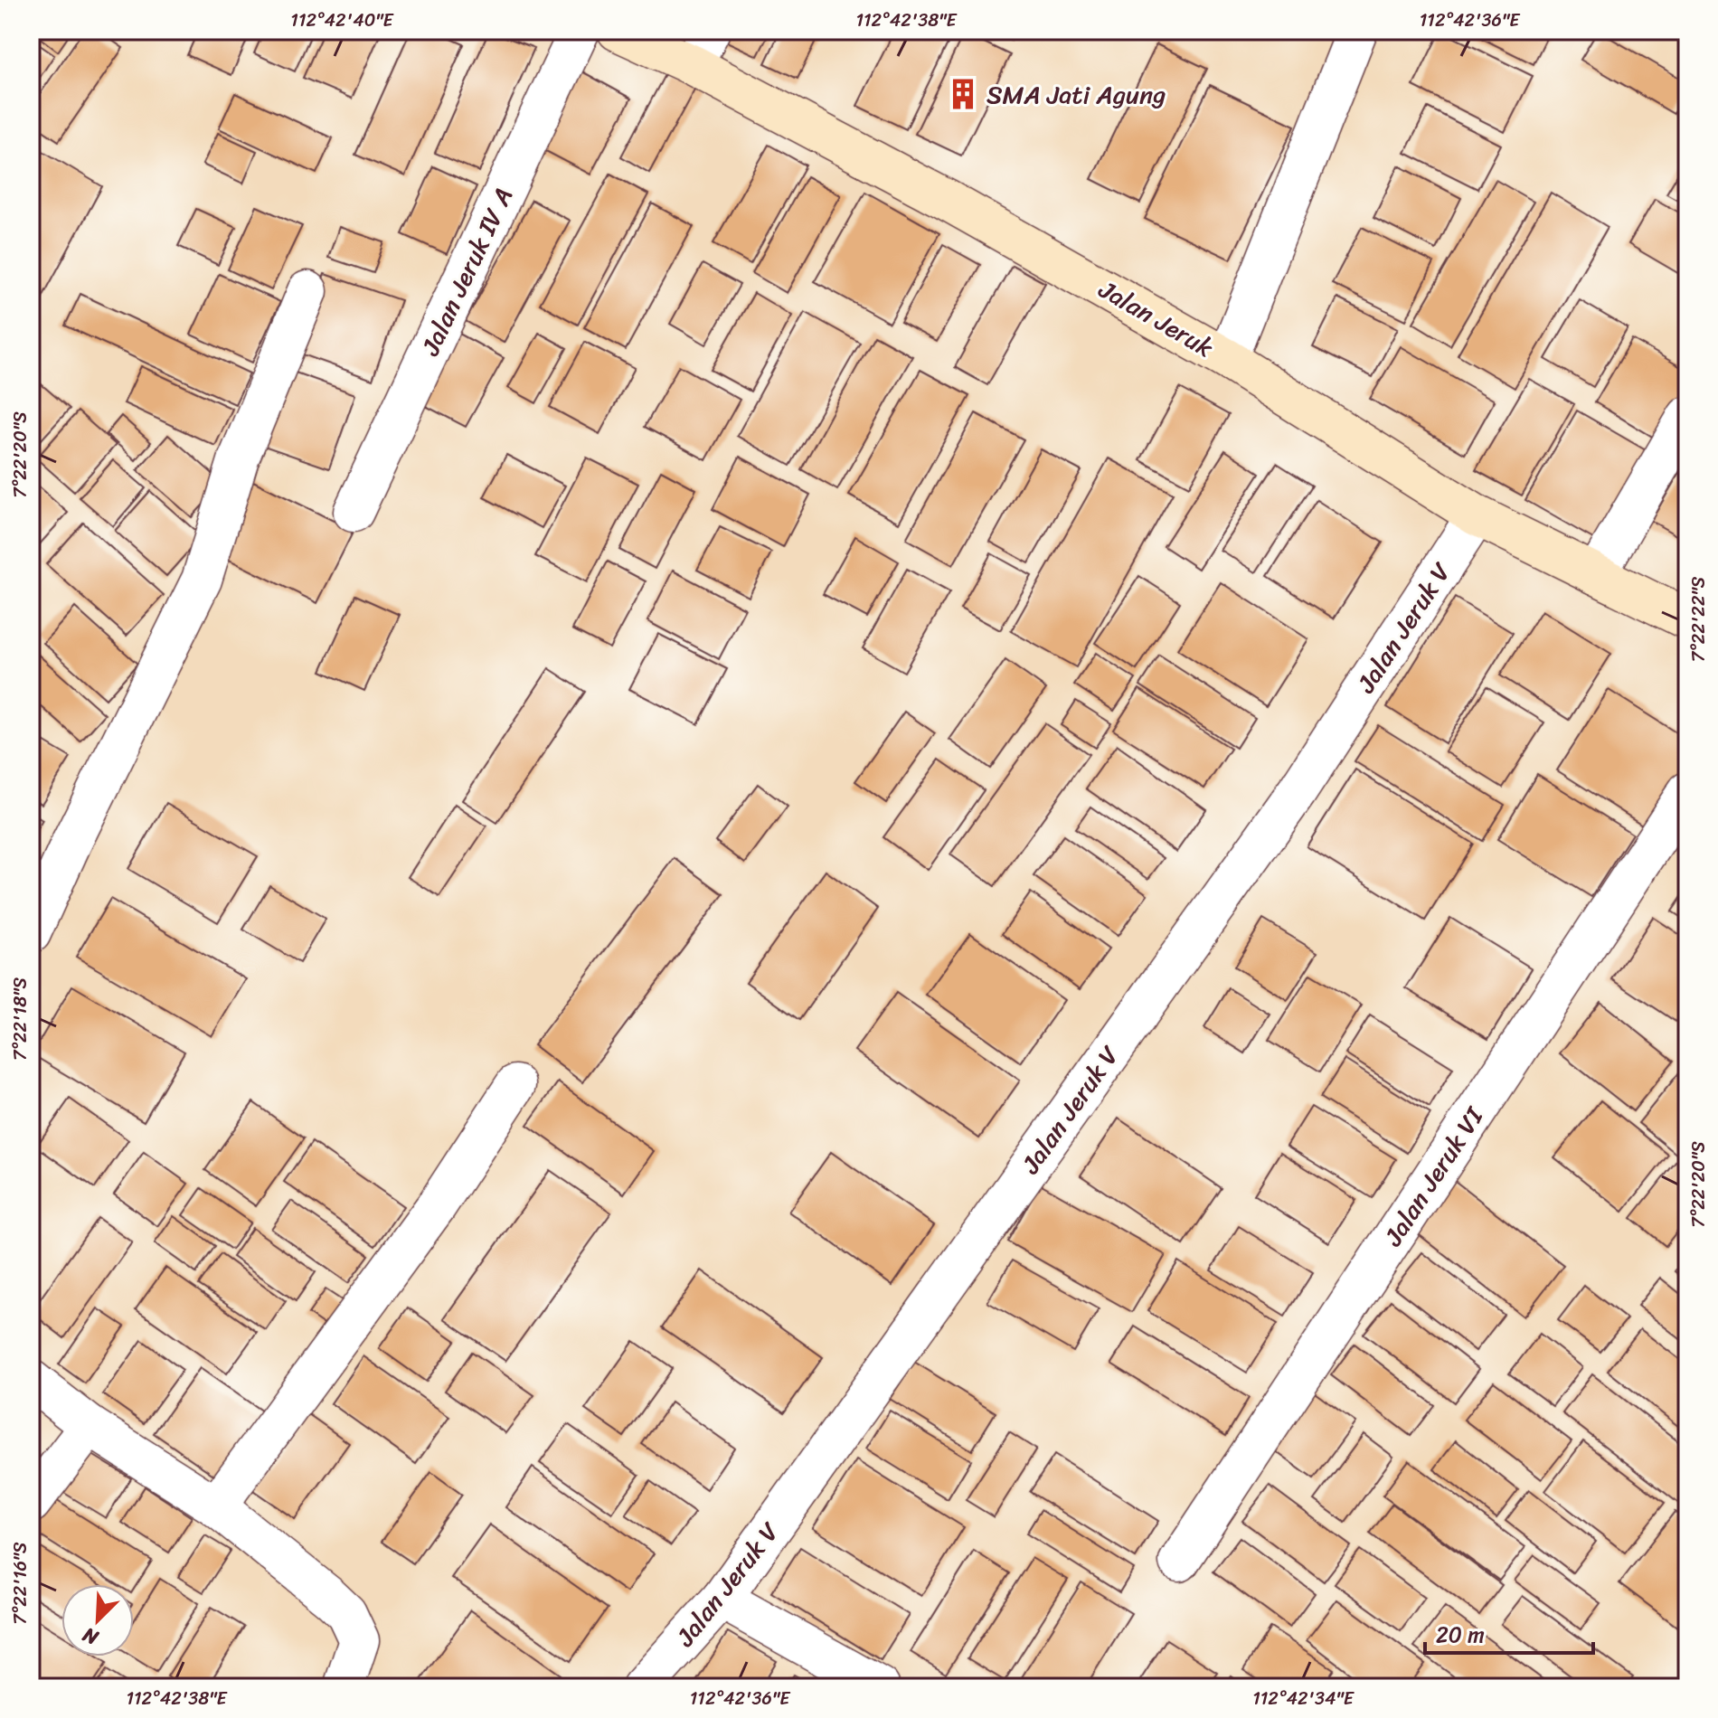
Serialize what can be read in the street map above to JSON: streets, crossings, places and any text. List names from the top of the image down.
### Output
{
  "streets": {
    "street": [
      "Jalan Jeruk IV A",
      "Jalan Jeruk",
      "Jalan Jeruk V",
      "Jalan Jeruk VI"
    ]
  },
  "crossings": [
    ["Jalan Jeruk", "Jalan Jeruk V"]
  ],
  "places": {
    "building": ["SMA Jati Agung"]
  },
  "scale_bar": "20 m",
  "north": "bottom left",
  "coordinates": [
    "112°42'40\"E",
    "112°42'38\"E",
    "112°42'36\"E",
    "7°22'20\"S",
    "7°22'22\"S",
    "7°22'18\"S",
    "7°22'16\"S",
    "112°42'34\"E"
  ]
}
